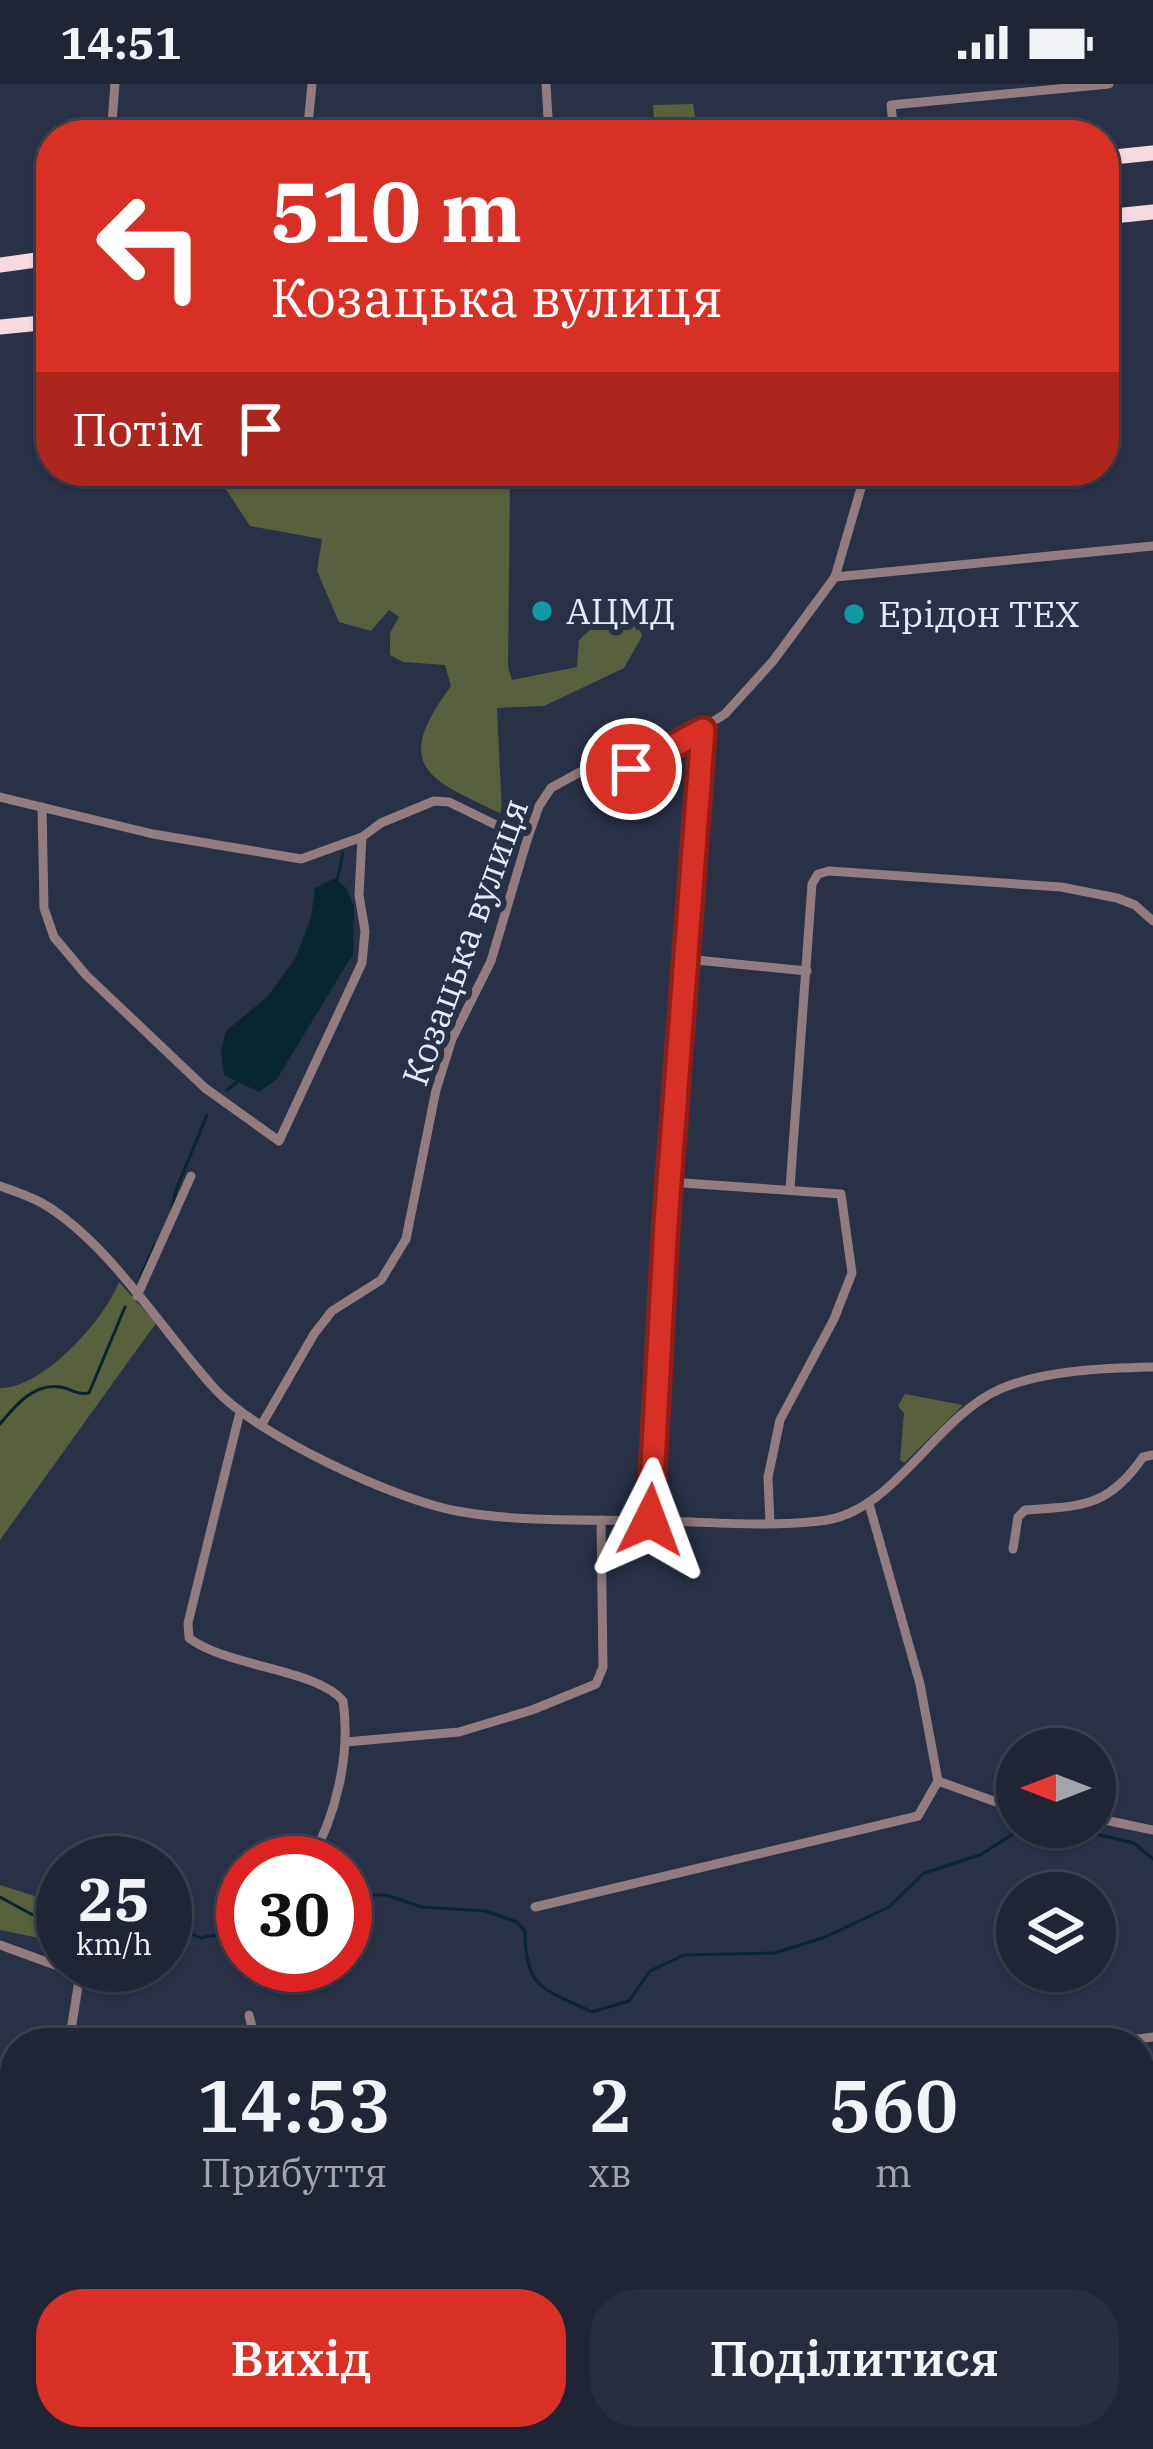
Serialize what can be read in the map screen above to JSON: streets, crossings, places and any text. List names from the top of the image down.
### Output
{
  "streets": {
    "street": ["Козацька вулиця"]
  },
  "places": ["АЦМД", "Ерідон ТЕХ"],
  "north": "left",
  "page": {
    "status": "14:51",
    "turn": ["510 m", "Козацька вулиця"],
    "then": "Потім",
    "speed": "25 km/h",
    "limit": "30",
    "eta": [
      "14:53",
      "Прибуття",
      "2",
      "хв",
      "560",
      "m"
    ],
    "buttons": ["Вихід", "Поділитися"]
  }
}
